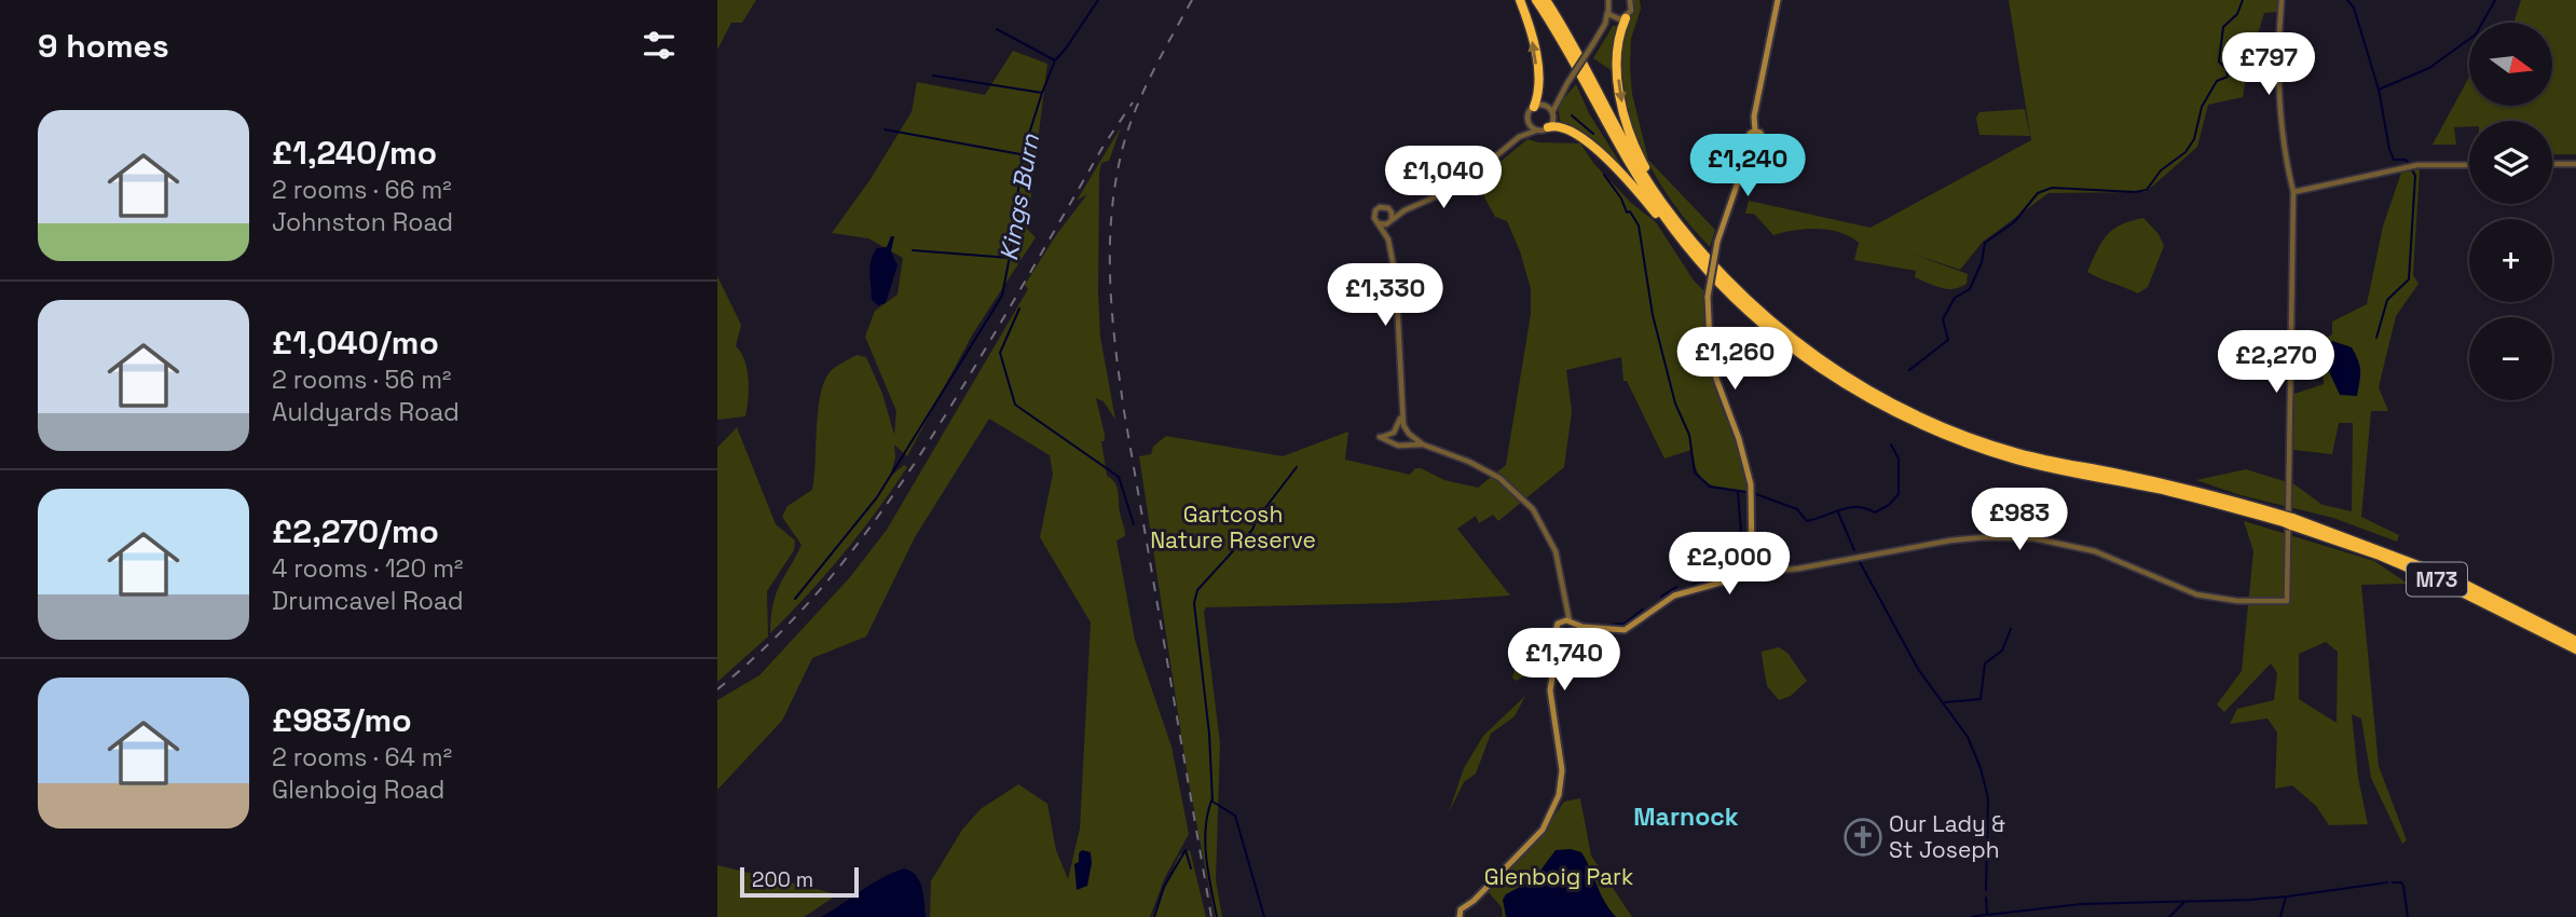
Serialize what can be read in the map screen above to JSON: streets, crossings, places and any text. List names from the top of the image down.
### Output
{
  "streets": {
    "highway": ["M73"]
  },
  "districts": ["Marnock"],
  "water": ["Kings Burn"],
  "parks": ["Gartcosh Nature Reserve", "Glenboig Park"],
  "places": {
    "church": ["Our Lady & St Joseph"]
  },
  "scale_bar": "200 m",
  "north": "right",
  "page": {
    "heading": "9 homes",
    "map_buttons": ["+", "−"],
    "price": [
      "£797",
      "£1,240",
      "£1,040",
      "£1,330",
      "£1,260",
      "£2,270",
      "£983",
      "£2,000",
      "£1,740"
    ],
    "list": [
      {
        "name": "£1,240/mo",
        "note": "2 rooms · 66 m² · Johnston Road"
      },
      {
        "name": "£1,040/mo",
        "note": "2 rooms · 56 m² · Auldyards Road"
      },
      {
        "name": "£2,270/mo",
        "note": "4 rooms · 120 m² · Drumcavel Road"
      },
      {
        "name": "£983/mo",
        "note": "2 rooms · 64 m² · Glenboig Road"
      }
    ],
    "scale": "200 m"
  }
}
